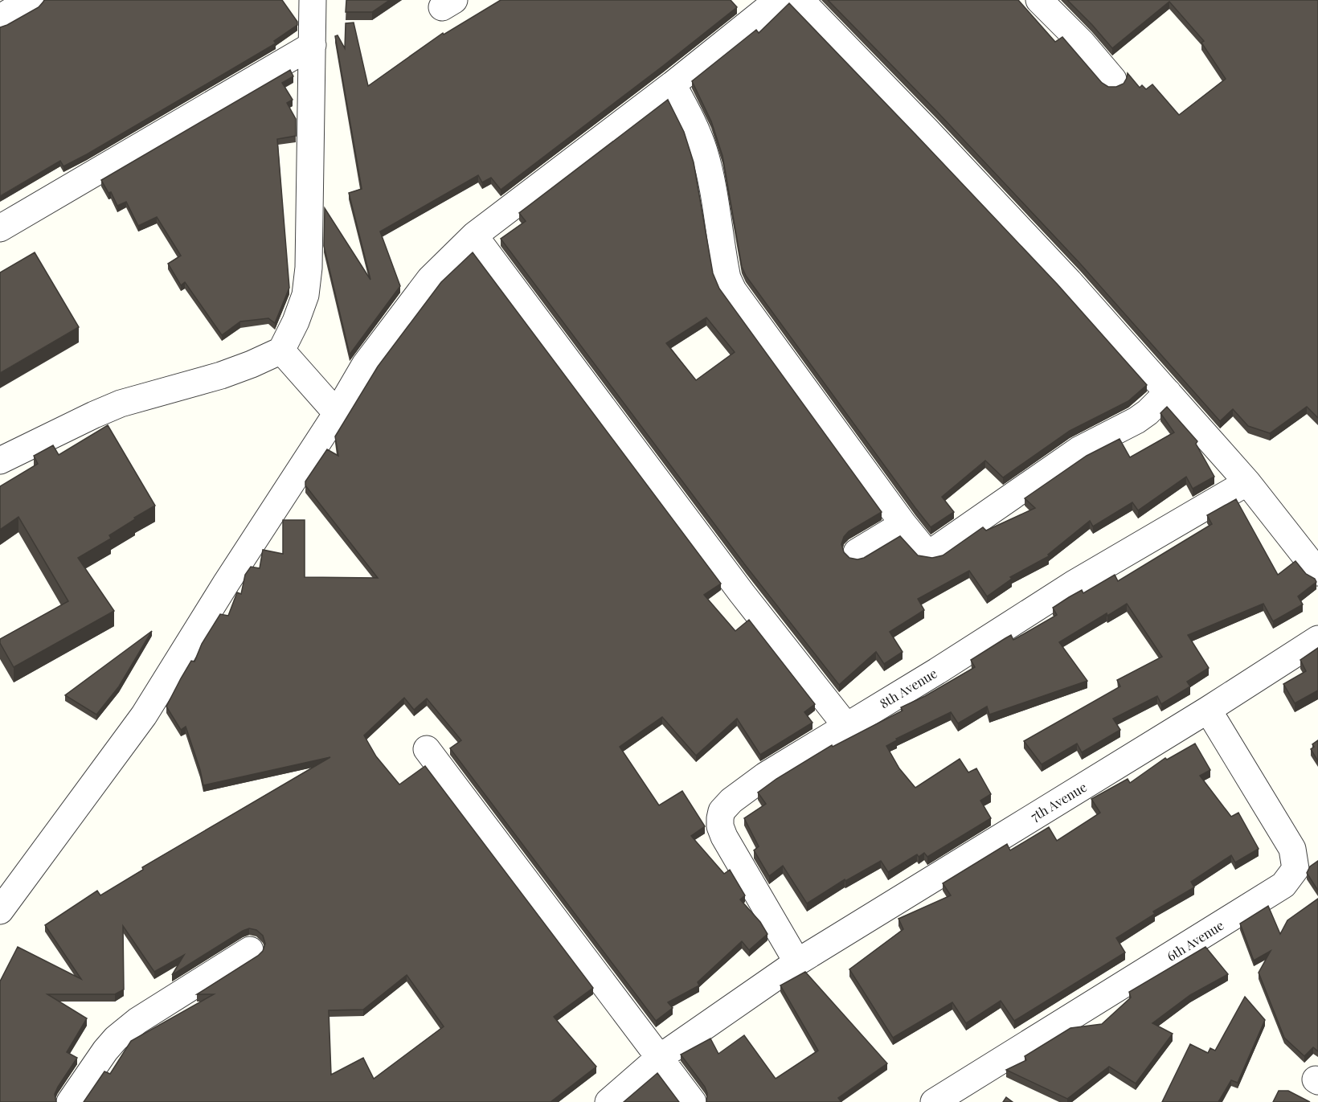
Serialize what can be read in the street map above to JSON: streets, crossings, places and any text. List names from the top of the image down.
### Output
{
  "streets": {
    "street": ["8th Avenue", "7th Avenue", "6th Avenue"]
  },
  "crossings": [
    ["8th Avenue", "7th Avenue"],
    ["7th Avenue", "6th Avenue"]
  ]
}
